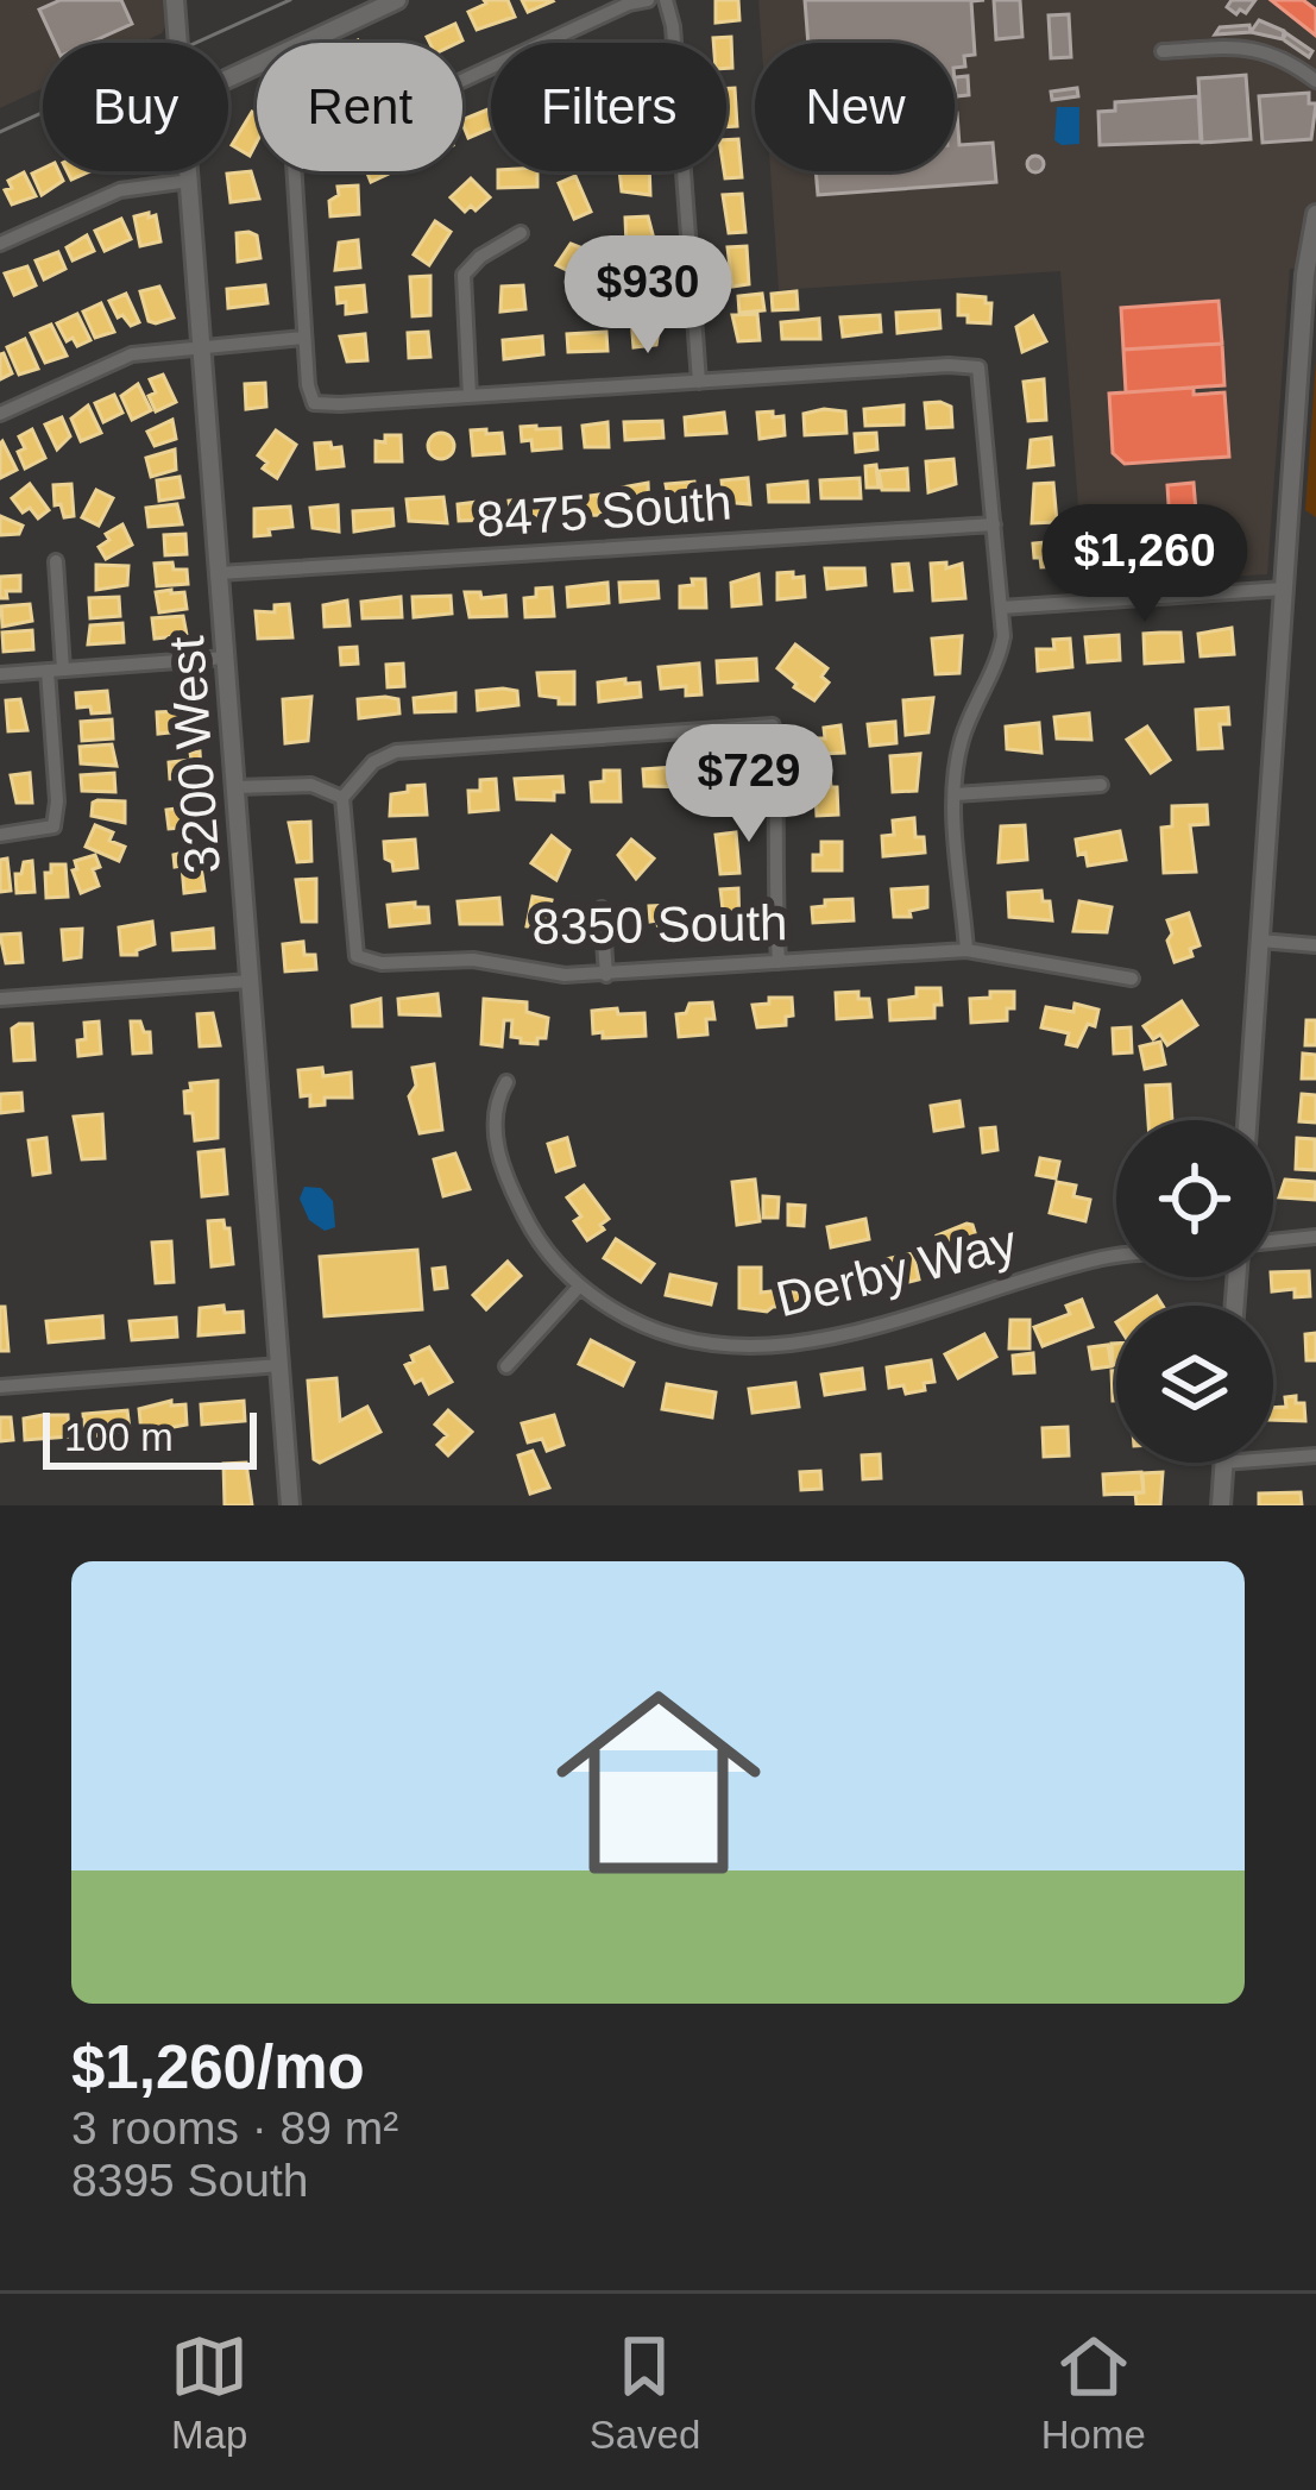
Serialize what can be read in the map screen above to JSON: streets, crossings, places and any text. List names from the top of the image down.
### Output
{
  "streets": {
    "street": [
      "8475 South",
      "3200 West",
      "8350 South",
      "Derby Way"
    ]
  },
  "crossings": [
    ["8475 South", "3200 West"]
  ],
  "scale_bar": "100 m",
  "page": {
    "chip": [
      "Buy",
      "Rent",
      "Filters",
      "New"
    ],
    "price": ["$930", "$1,260", "$729"],
    "scale": "100 m",
    "list": [
      {
        "name": "$1,260/mo",
        "note": "3 rooms · 89 m² · 8395 South"
      }
    ],
    "tabs": ["Map", "Saved", "Home"]
  }
}
